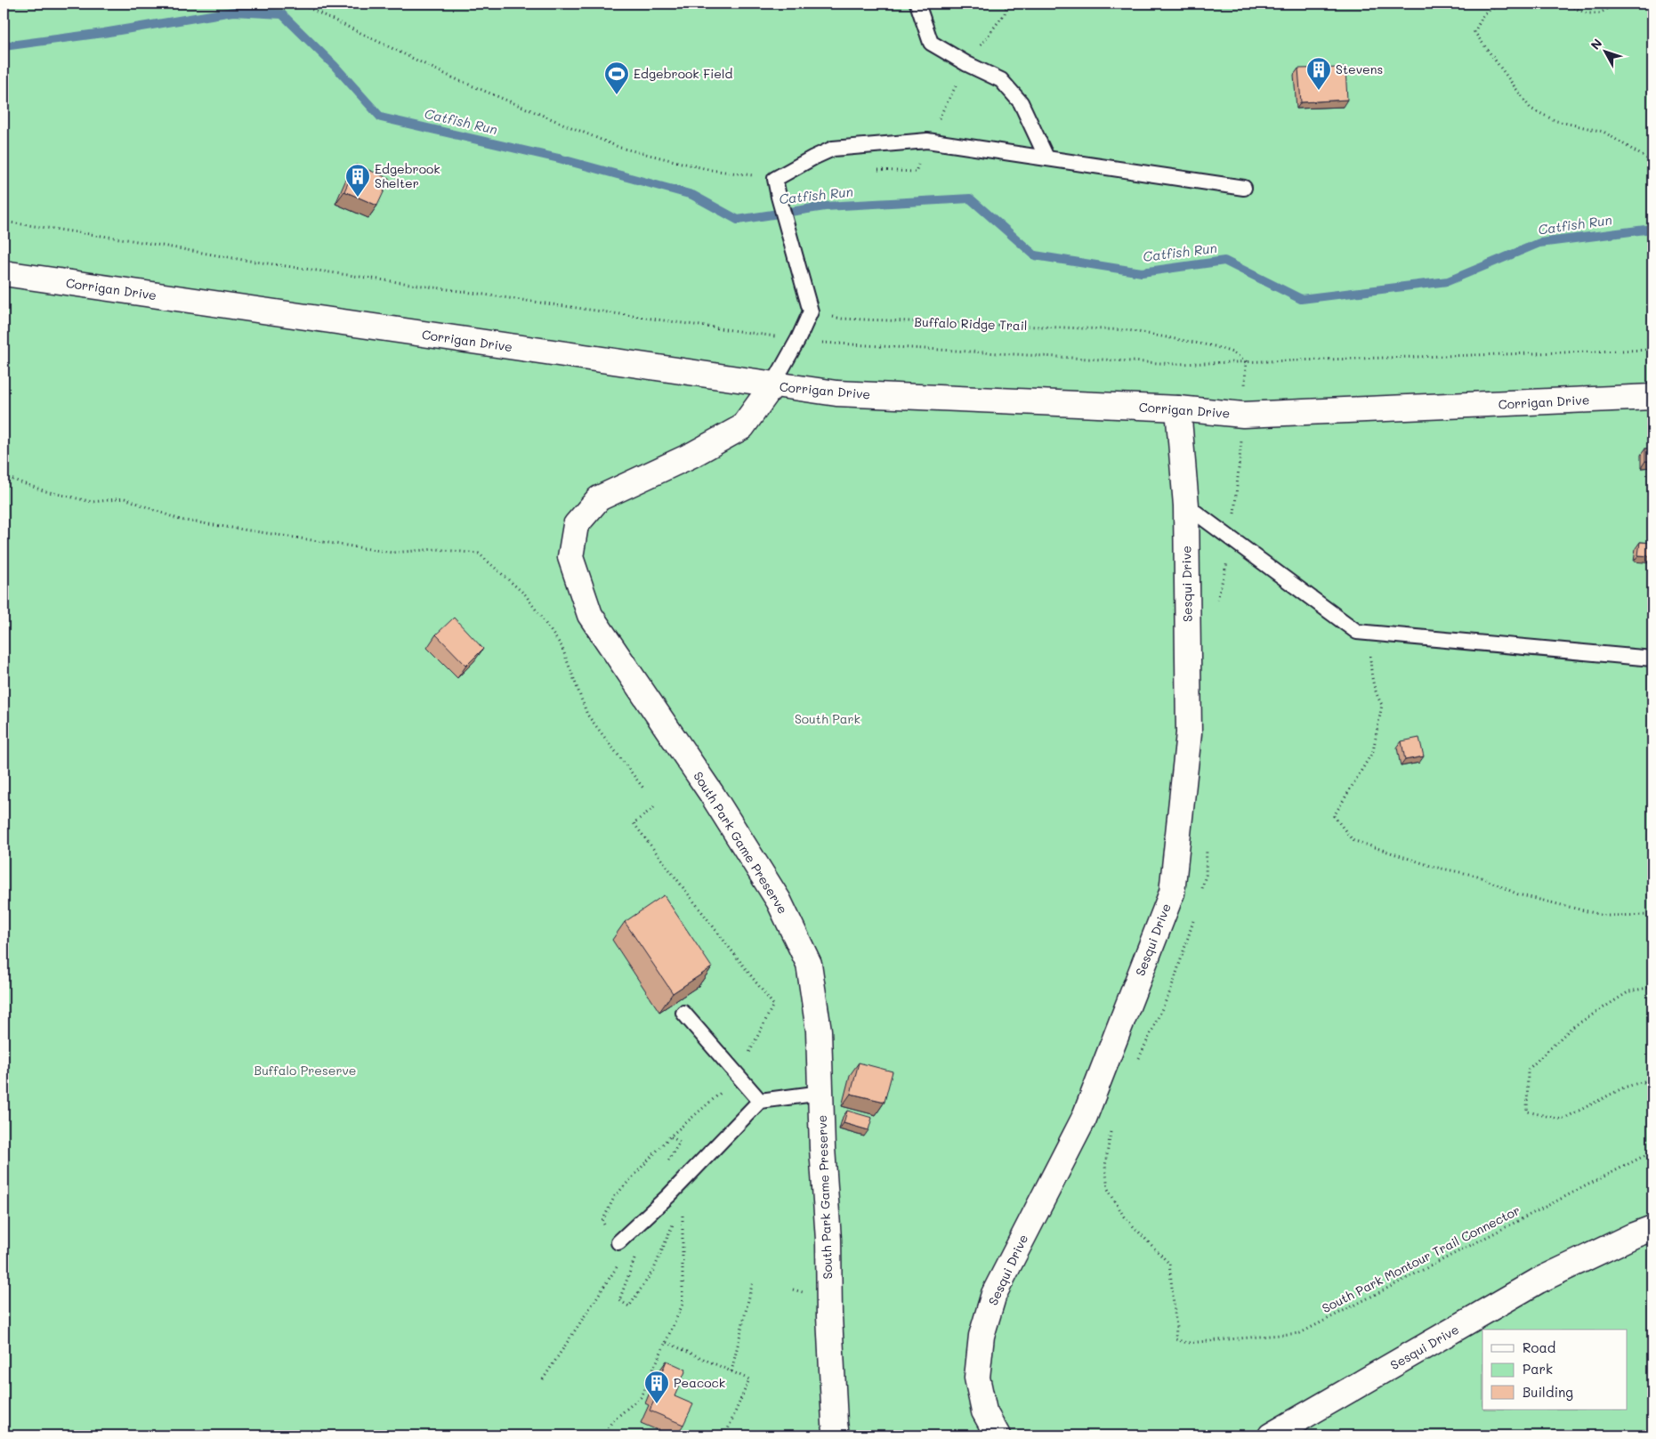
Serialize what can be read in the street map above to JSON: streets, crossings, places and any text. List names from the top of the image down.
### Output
{
  "streets": {
    "street": ["Corrigan Drive", "Sesqui Drive", "South Park Game Preserve"],
    "path": ["Buffalo Ridge Trail", "South Park Montour Trail Connector"]
  },
  "crossings": [
    ["Corrigan Drive", "Sesqui Drive"],
    ["Corrigan Drive", "South Park Game Preserve"]
  ],
  "water": ["Catfish Run"],
  "parks": ["South Park", "Buffalo Preserve"],
  "places": {
    "building": ["Stevens", "Edgebrook Shelter", "Peacock"],
    "sports": ["Edgebrook Field"]
  },
  "legend": ["Road", "Park", "Building"],
  "north": "top left"
}
